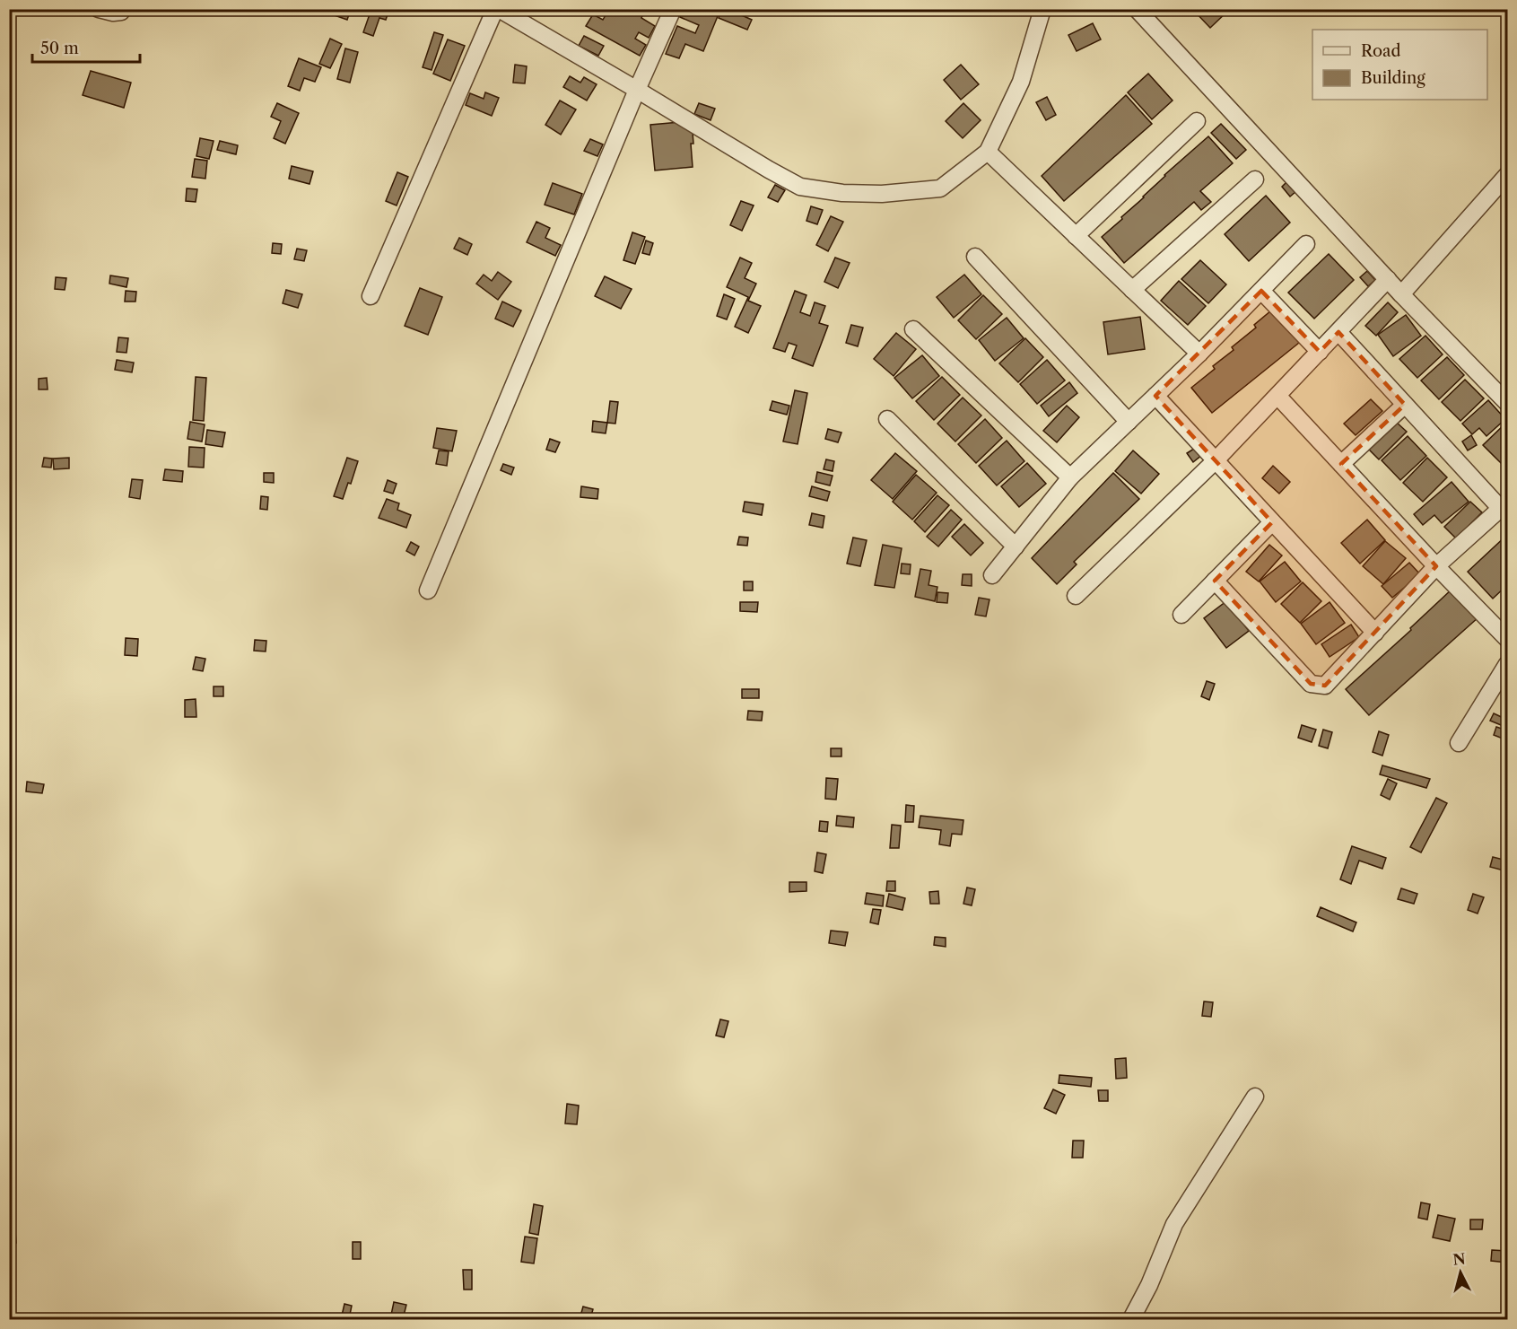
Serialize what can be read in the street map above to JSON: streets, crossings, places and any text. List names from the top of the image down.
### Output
{
  "legend": ["Road", "Building"],
  "scale_bar": "50 m",
  "north": "top"
}
